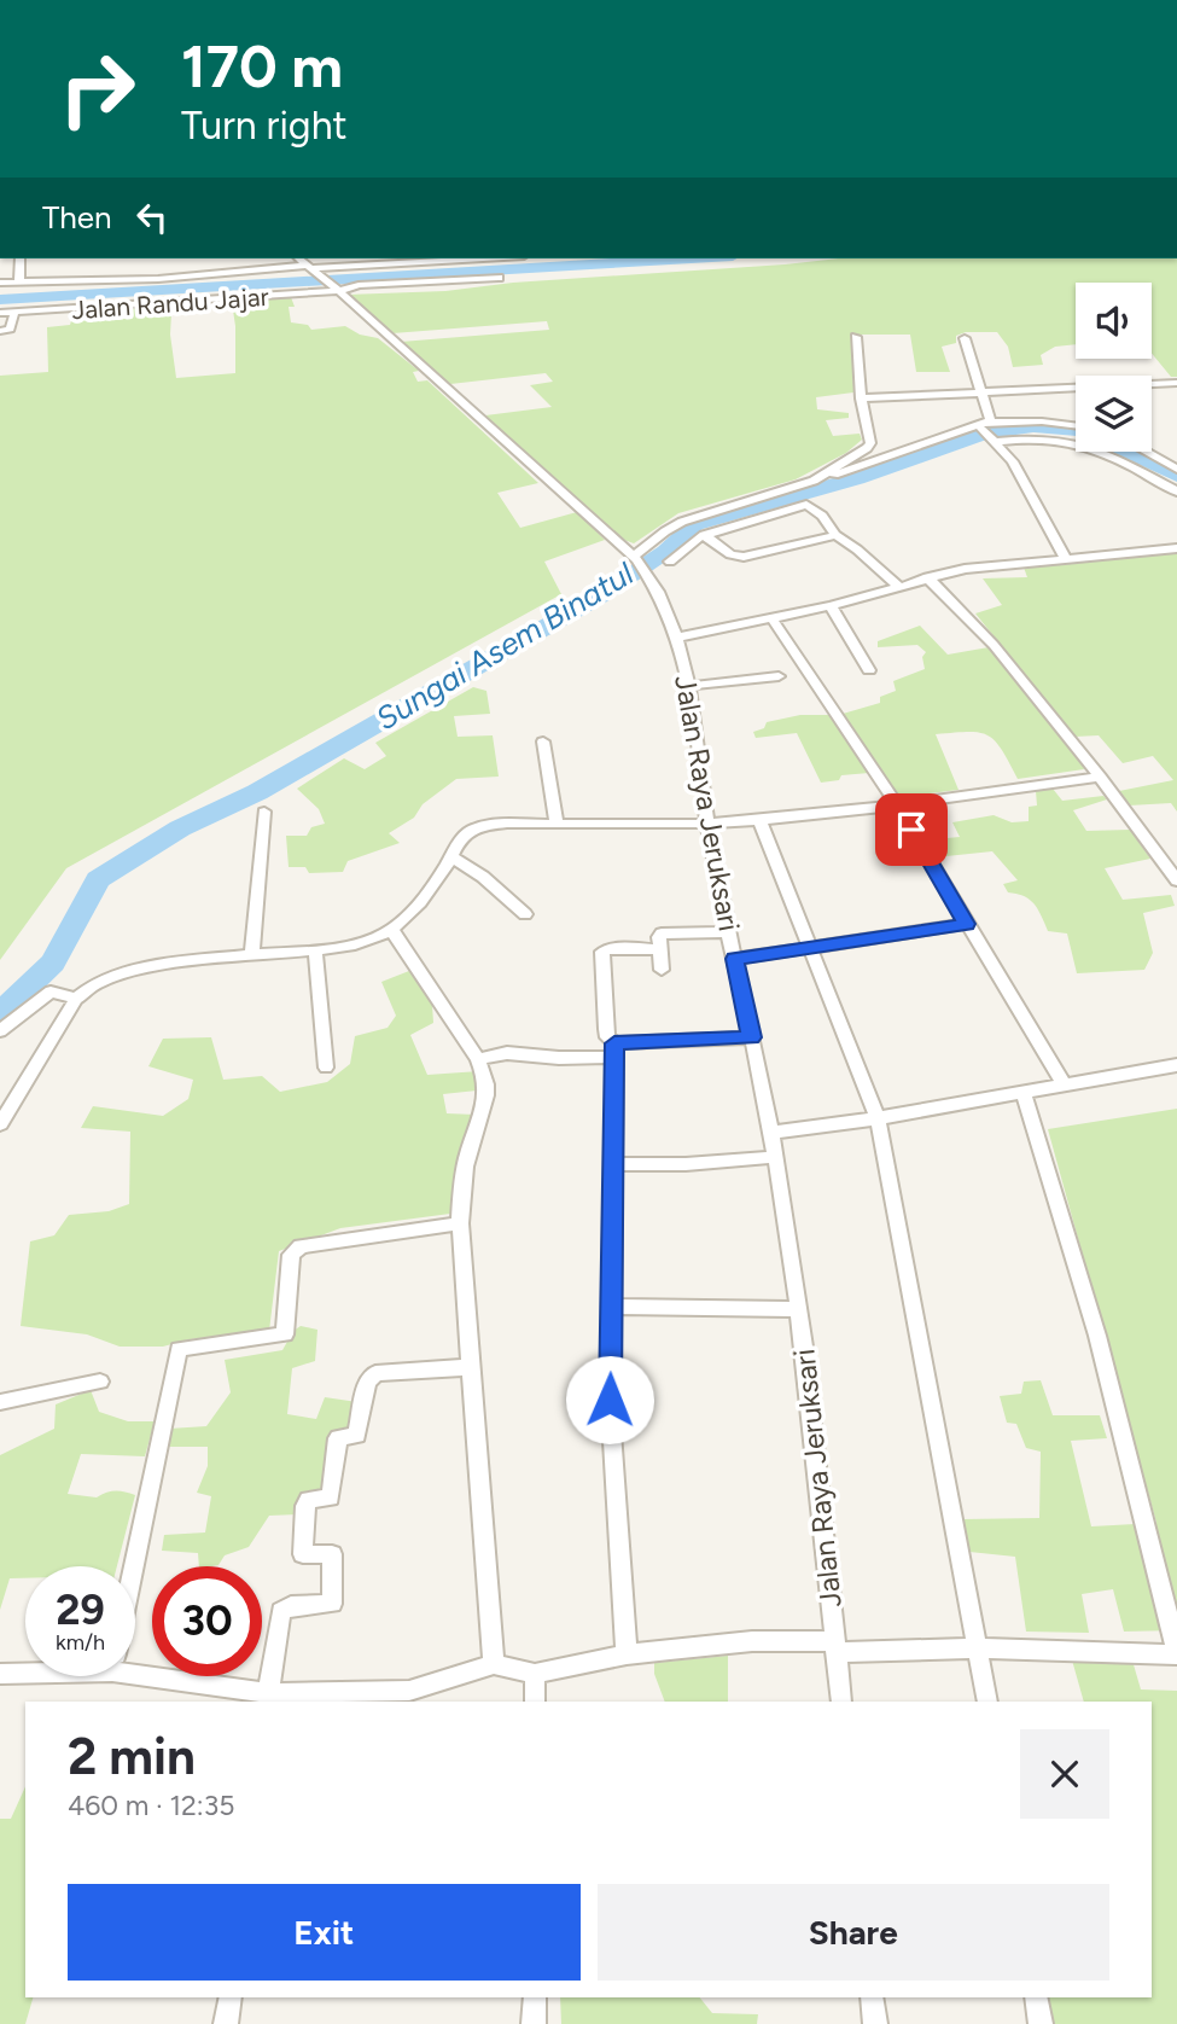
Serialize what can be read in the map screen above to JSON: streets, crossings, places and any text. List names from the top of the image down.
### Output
{
  "streets": {
    "street": ["Jalan Randu Jajar", "Jalan Raya Jeruksari"]
  },
  "crossings": [
    ["Jalan Randu Jajar", "Jalan Raya Jeruksari"]
  ],
  "water": ["Sungai Asem Binatul"],
  "page": {
    "turn": ["170 m", "Turn right"],
    "then": "Then",
    "speed": "29 km/h",
    "limit": "30",
    "heading": ["2 min", "460 m · 12:35"],
    "buttons": ["Exit", "Share"]
  }
}
